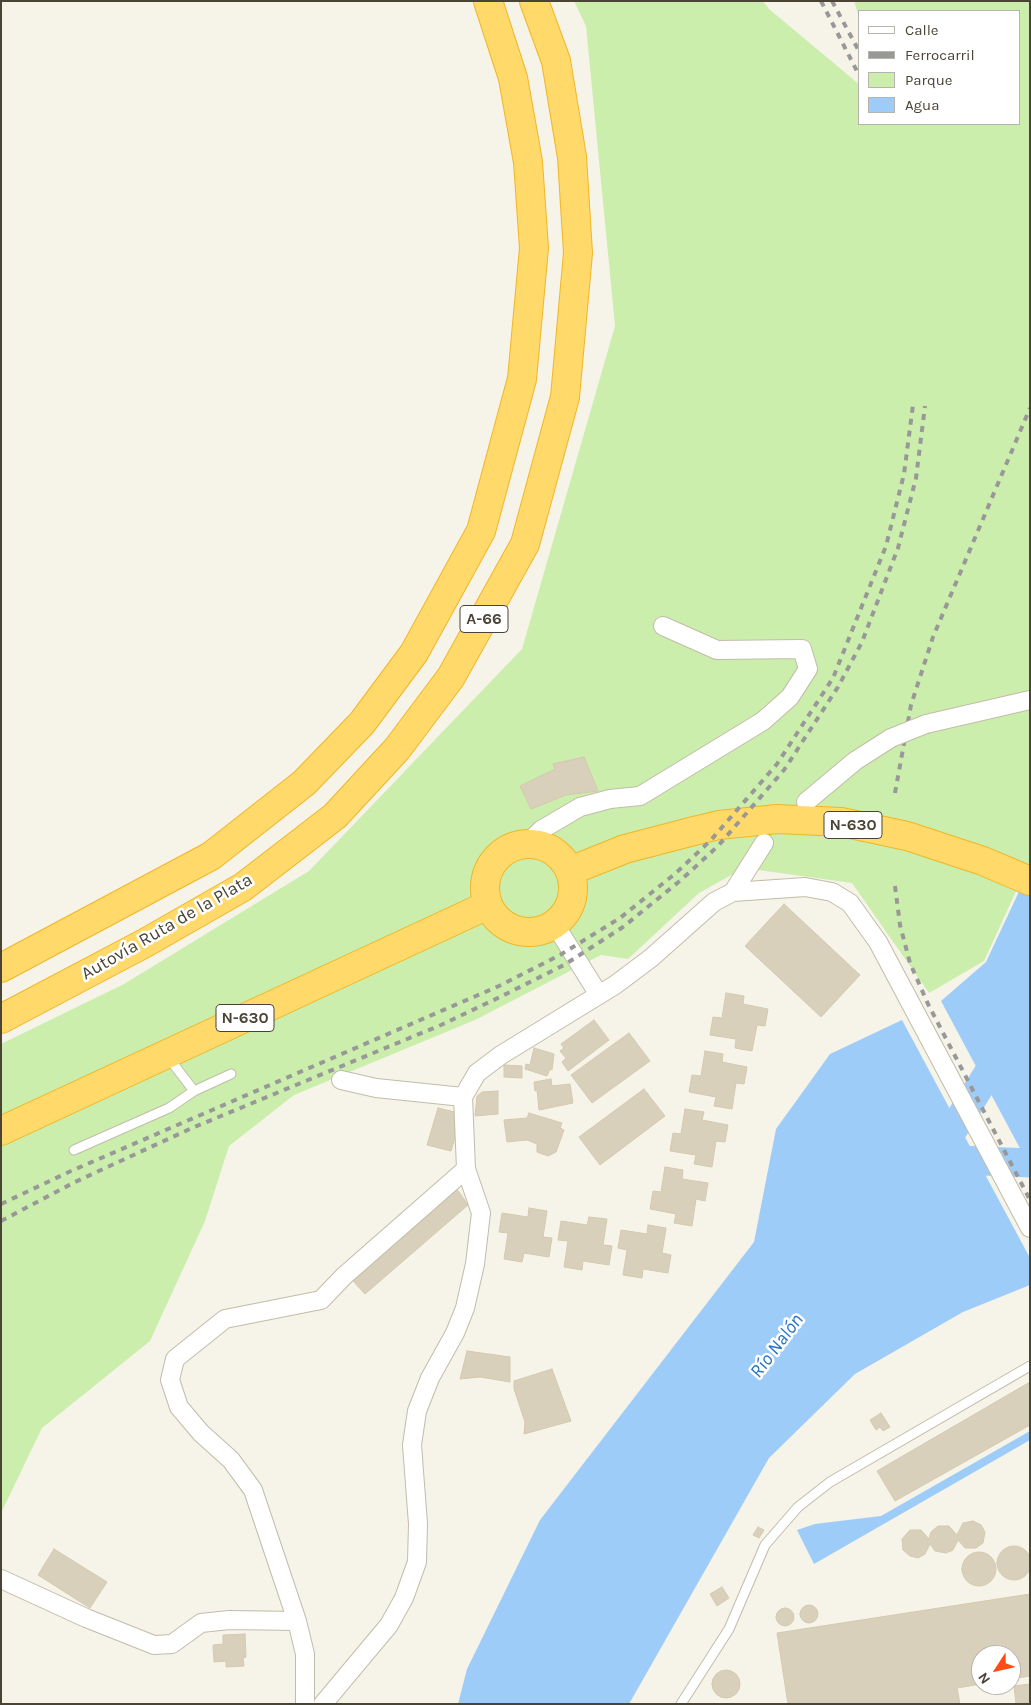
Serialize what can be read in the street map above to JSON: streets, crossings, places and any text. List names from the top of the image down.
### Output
{
  "streets": {
    "highway": ["A-66", "N-630", "Autovía Ruta de la Plata"]
  },
  "water": ["Río Nalón"],
  "legend": [
    "Calle",
    "Ferrocarril",
    "Parque",
    "Agua"
  ],
  "north": "bottom left"
}
